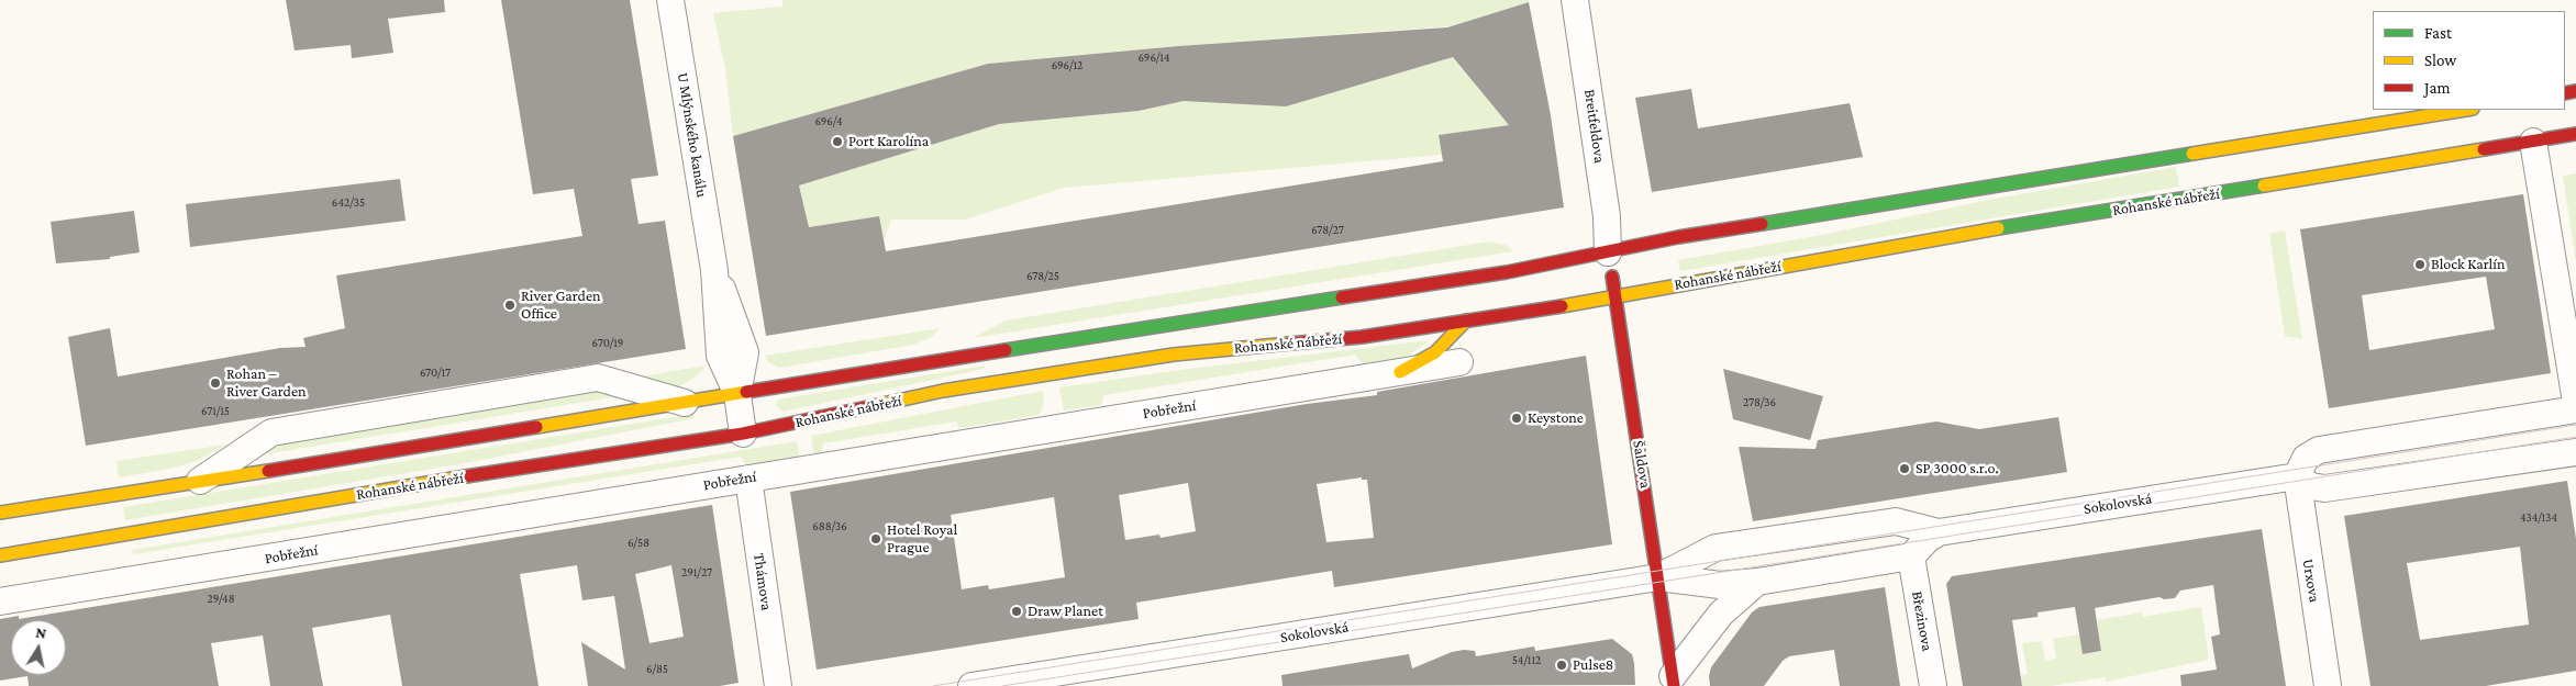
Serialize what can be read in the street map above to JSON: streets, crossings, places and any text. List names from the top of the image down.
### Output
{
  "streets": {
    "main road": ["Rohanské nábřeží", "Šaldova"],
    "street": [
      "Breitfeldova",
      "U Mlýnského kanálu",
      "Pobřežní",
      "Sokolovská",
      "Urxova",
      "Thámova",
      "Březinova"
    ]
  },
  "crossings": [
    ["Breitfeldova", "Šaldova"],
    ["U Mlýnského kanálu", "Rohanské nábřeží"],
    ["Rohanské nábřeží", "Šaldova"],
    ["Pobřežní", "Thámova"],
    ["Šaldova", "Sokolovská"],
    ["Sokolovská", "Urxova"],
    ["Sokolovská", "Březinova"]
  ],
  "places": [
    "Port Karolína",
    "Block Karlín",
    "River Garden Office",
    "Rohan – River Garden",
    "Keystone",
    "SP 3000 s.r.o.",
    "Hotel Royal Prague",
    "Draw Planet",
    "Pulse8"
  ],
  "house_numbers": [
    "696/14",
    "696/12",
    "696/4",
    "642/35",
    "678/27",
    "678/25",
    "670/19",
    "670/17",
    "278/36",
    "671/15",
    "434/134",
    "688/36",
    "6/58",
    "291/27",
    "29/48",
    "54/112",
    "6/85"
  ],
  "legend": ["Fast", "Slow", "Jam"],
  "north": "top"
}
